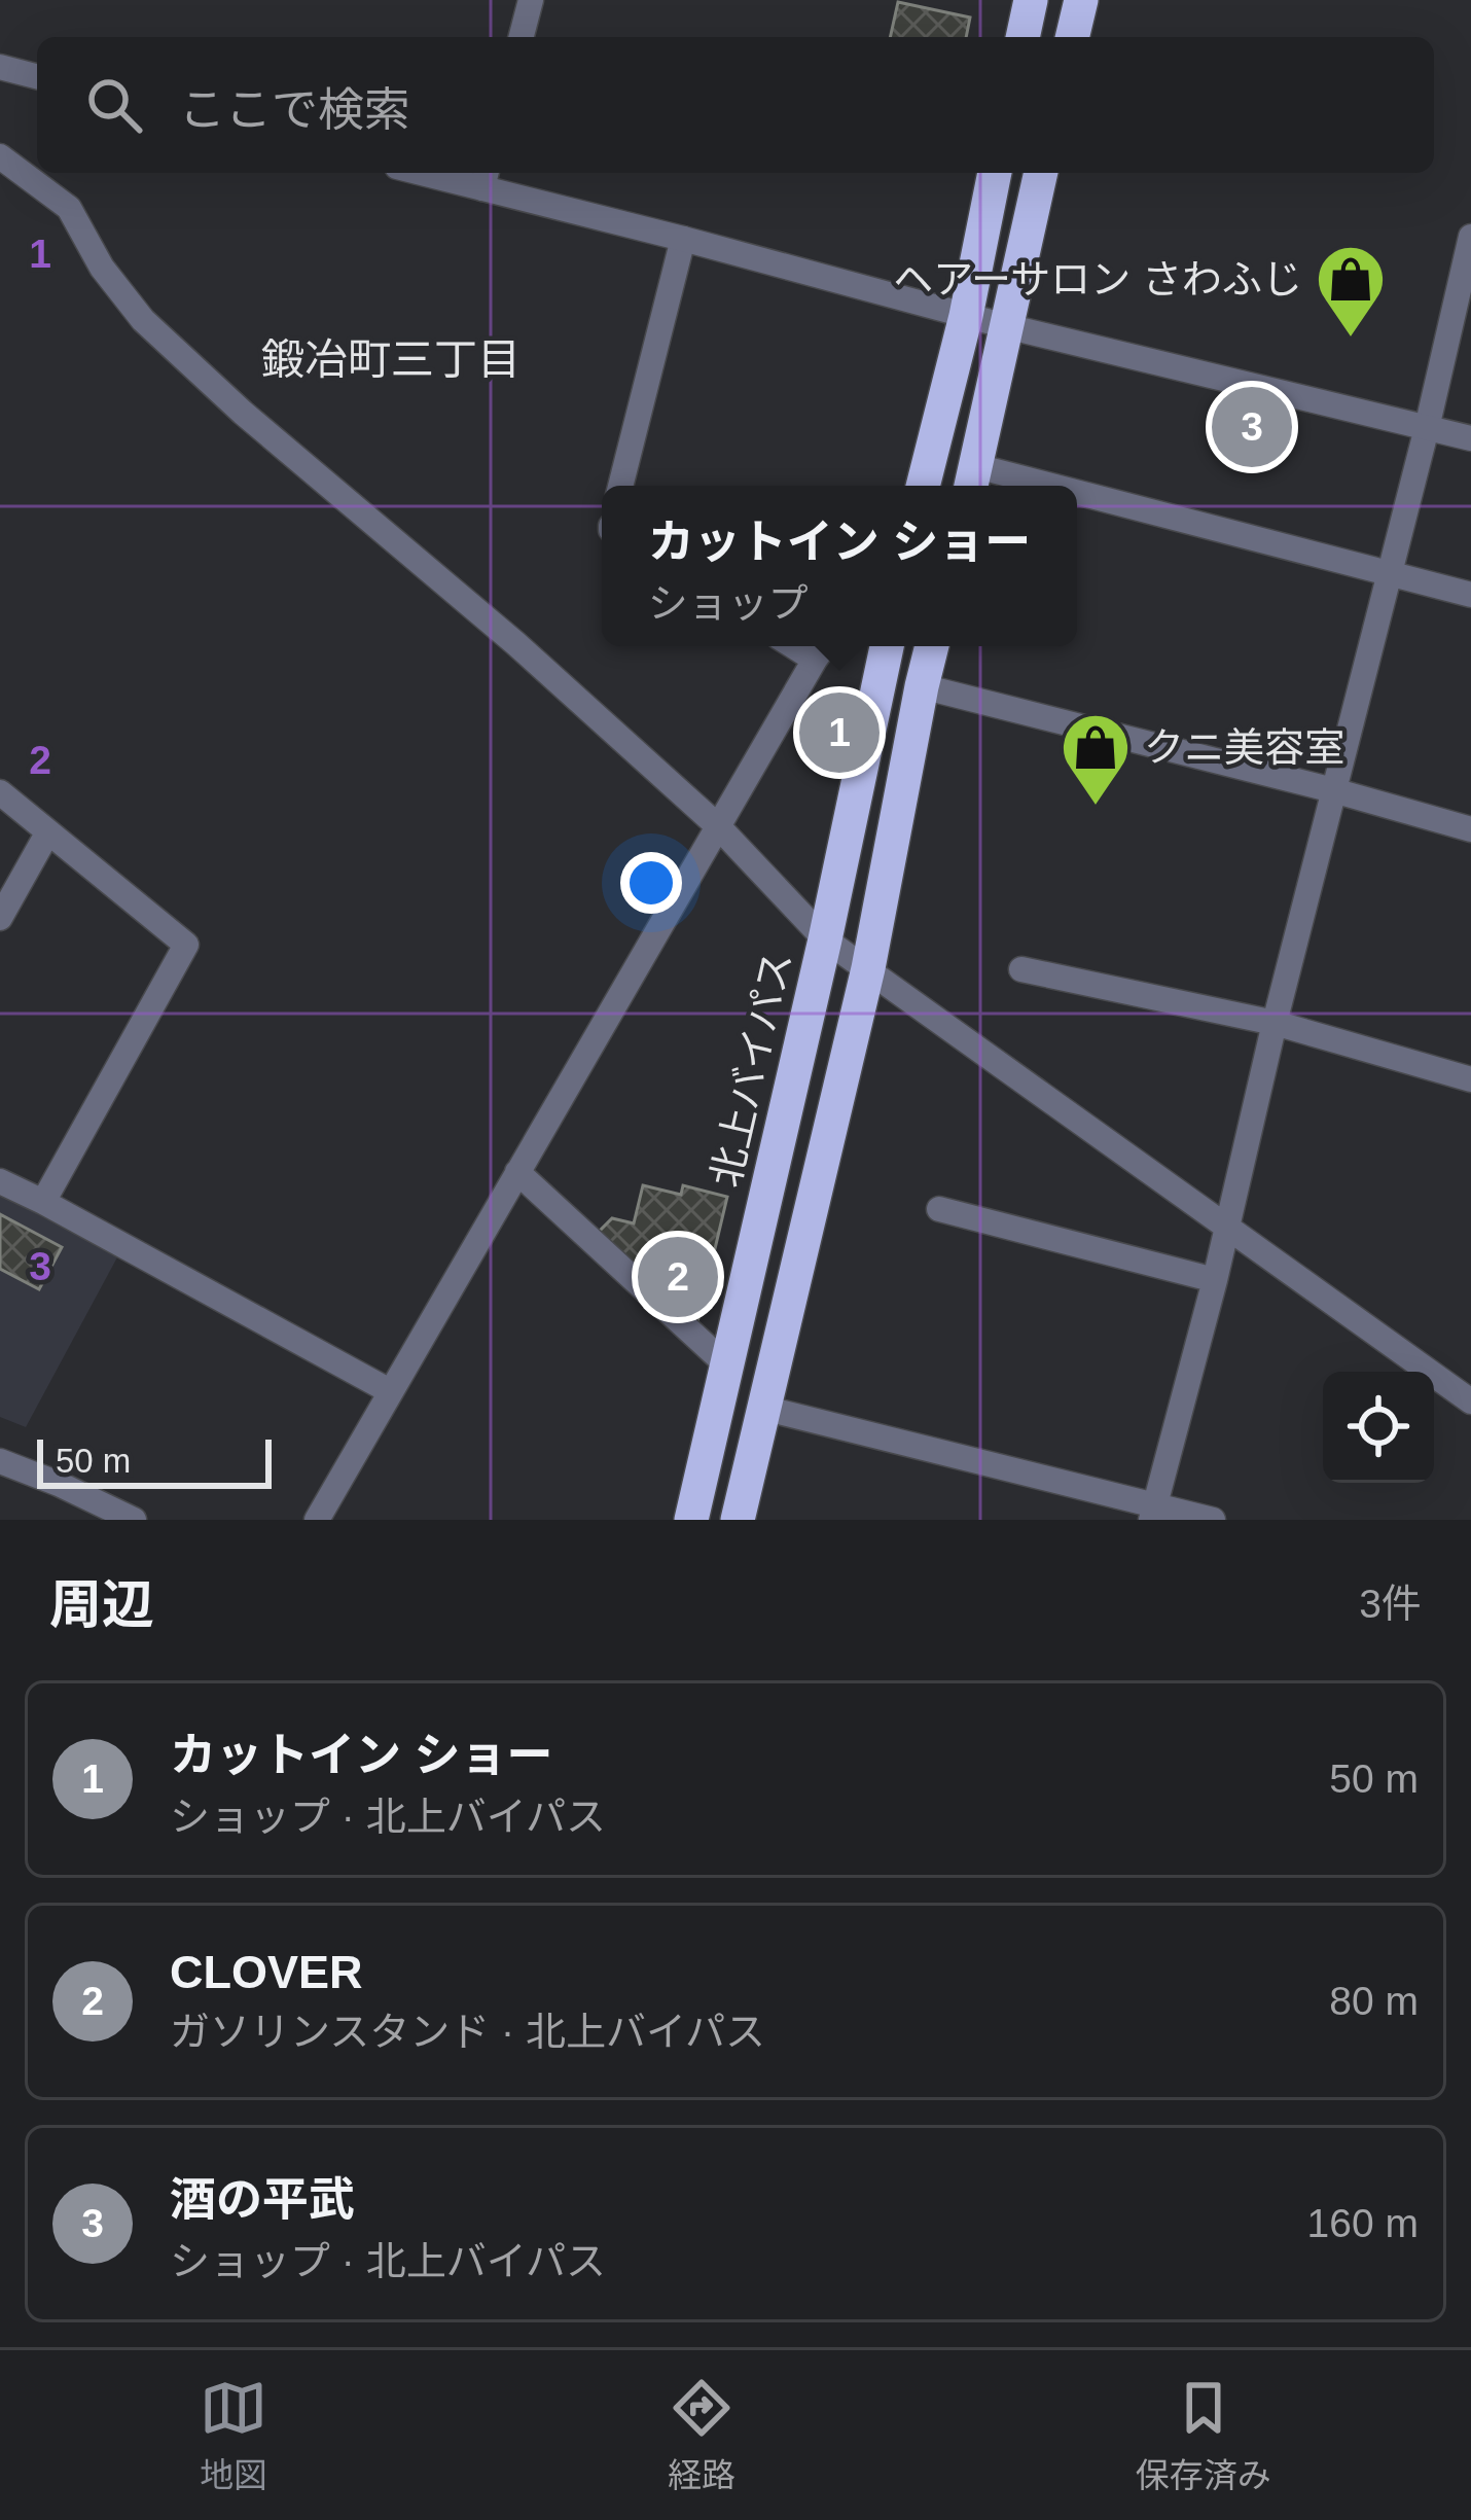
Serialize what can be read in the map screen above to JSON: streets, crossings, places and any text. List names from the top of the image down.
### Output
{
  "streets": {
    "highway": ["北上バイパス"]
  },
  "districts": ["鍛冶町三丁目"],
  "places": {
    "shop": ["ヘアーサロン さわふじ", "クニ美容室"]
  },
  "scale_bar": "50 m",
  "page": {
    "search": "ここで検索",
    "pins": ["3", "1", "2"],
    "popup": ["カットイン ショー", "ショップ"],
    "scale": "50 m",
    "heading": ["周辺", "3件"],
    "list": [
      {
        "mark": "1",
        "name": "カットイン ショー",
        "note": "ショップ · 北上バイパス",
        "value": "50 m"
      },
      {
        "mark": "2",
        "name": "CLOVER",
        "note": "ガソリンスタンド · 北上バイパス",
        "value": "80 m"
      },
      {
        "mark": "3",
        "name": "酒の平武",
        "note": "ショップ · 北上バイパス",
        "value": "160 m"
      }
    ],
    "nav": ["地図", "経路", "保存済み"]
  },
  "grid": {
    "rows": ["1", "2", "3"]
  }
}
